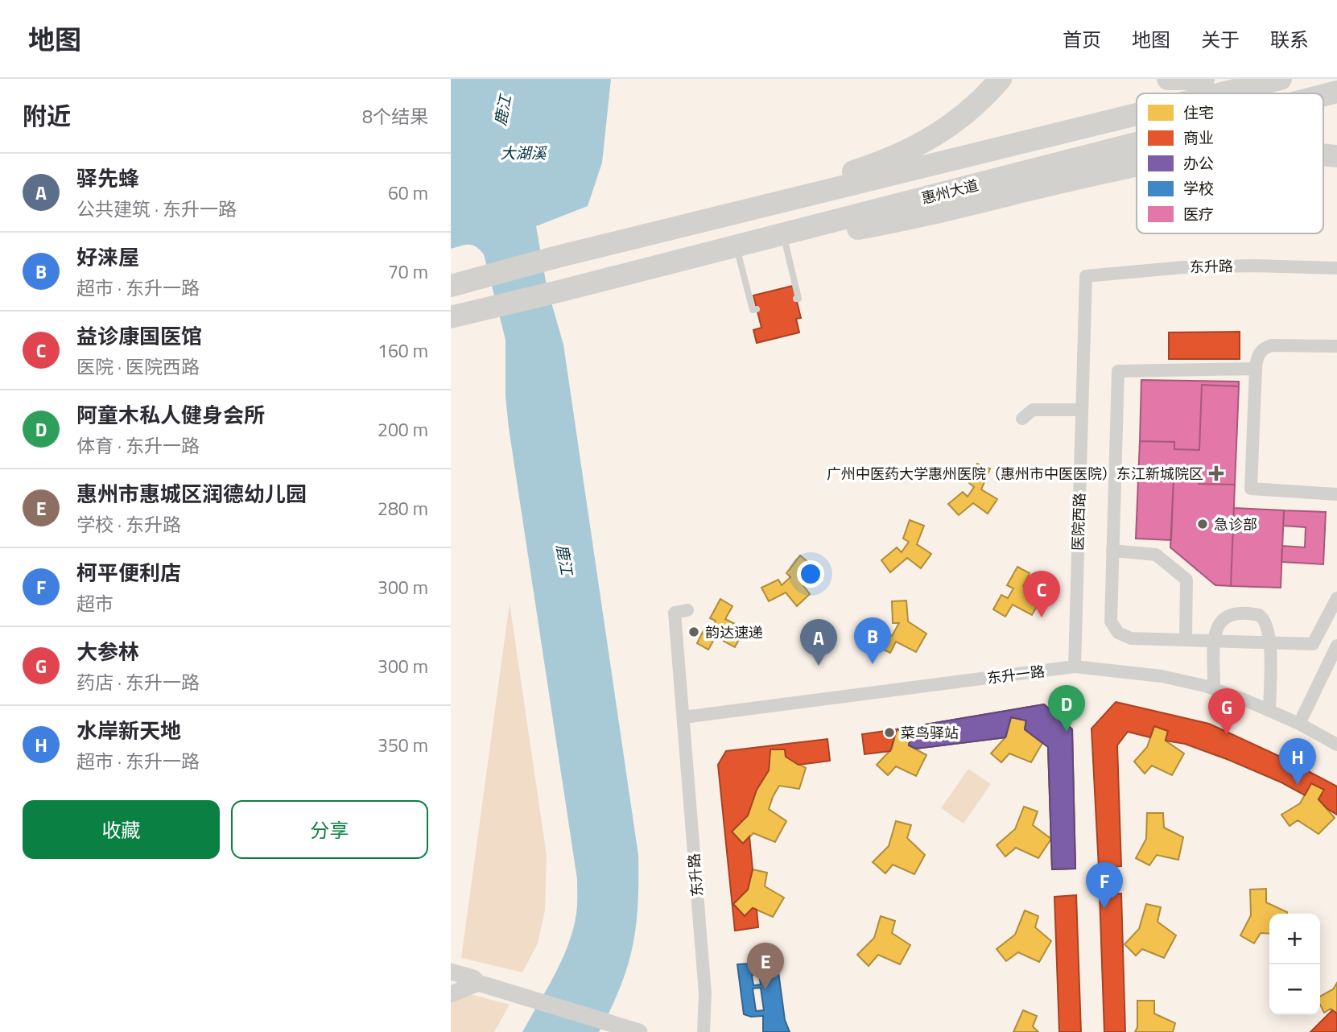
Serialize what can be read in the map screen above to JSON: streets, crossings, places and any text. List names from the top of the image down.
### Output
{
  "streets": {
    "highway": ["惠州大道"],
    "street": ["东升路", "医院西路", "东升一路"]
  },
  "crossings": [
    ["东升路", "医院西路"],
    ["东升路", "东升一路"],
    ["医院西路", "东升一路"]
  ],
  "water": ["鹿江", "大湖溪"],
  "places": {
    "health": ["广州中医药大学惠州医院（惠州市中医医院）东江新城院区"],
    "other": ["急诊部", "韵达速递", "菜鸟驿站"]
  },
  "legend": [
    "住宅",
    "商业",
    "办公",
    "学校",
    "医疗"
  ],
  "page": {
    "header": "地图",
    "nav": [
      "首页",
      "地图",
      "关于",
      "联系"
    ],
    "heading": ["附近", "8个结果"],
    "list": [
      {
        "mark": "A",
        "name": "驿先蜂",
        "note": "公共建筑 · 东升一路",
        "value": "60 m"
      },
      {
        "mark": "B",
        "name": "好涞屋",
        "note": "超市 · 东升一路",
        "value": "70 m"
      },
      {
        "mark": "C",
        "name": "益诊康国医馆",
        "note": "医院 · 医院西路",
        "value": "160 m"
      },
      {
        "mark": "D",
        "name": "阿童木私人健身会所",
        "note": "体育 · 东升一路",
        "value": "200 m"
      },
      {
        "mark": "E",
        "name": "惠州市惠城区润德幼儿园",
        "note": "学校 · 东升路",
        "value": "280 m"
      },
      {
        "mark": "F",
        "name": "柯平便利店",
        "note": "超市",
        "value": "300 m"
      },
      {
        "mark": "G",
        "name": "大参林",
        "note": "药店 · 东升一路",
        "value": "300 m"
      },
      {
        "mark": "H",
        "name": "水岸新天地",
        "note": "超市 · 东升一路",
        "value": "350 m"
      }
    ],
    "pins": [
      "C",
      "B",
      "A",
      "D",
      "G",
      "H",
      "F",
      "E"
    ],
    "buttons": ["收藏", "分享"],
    "map_buttons": ["+", "−"]
  }
}
